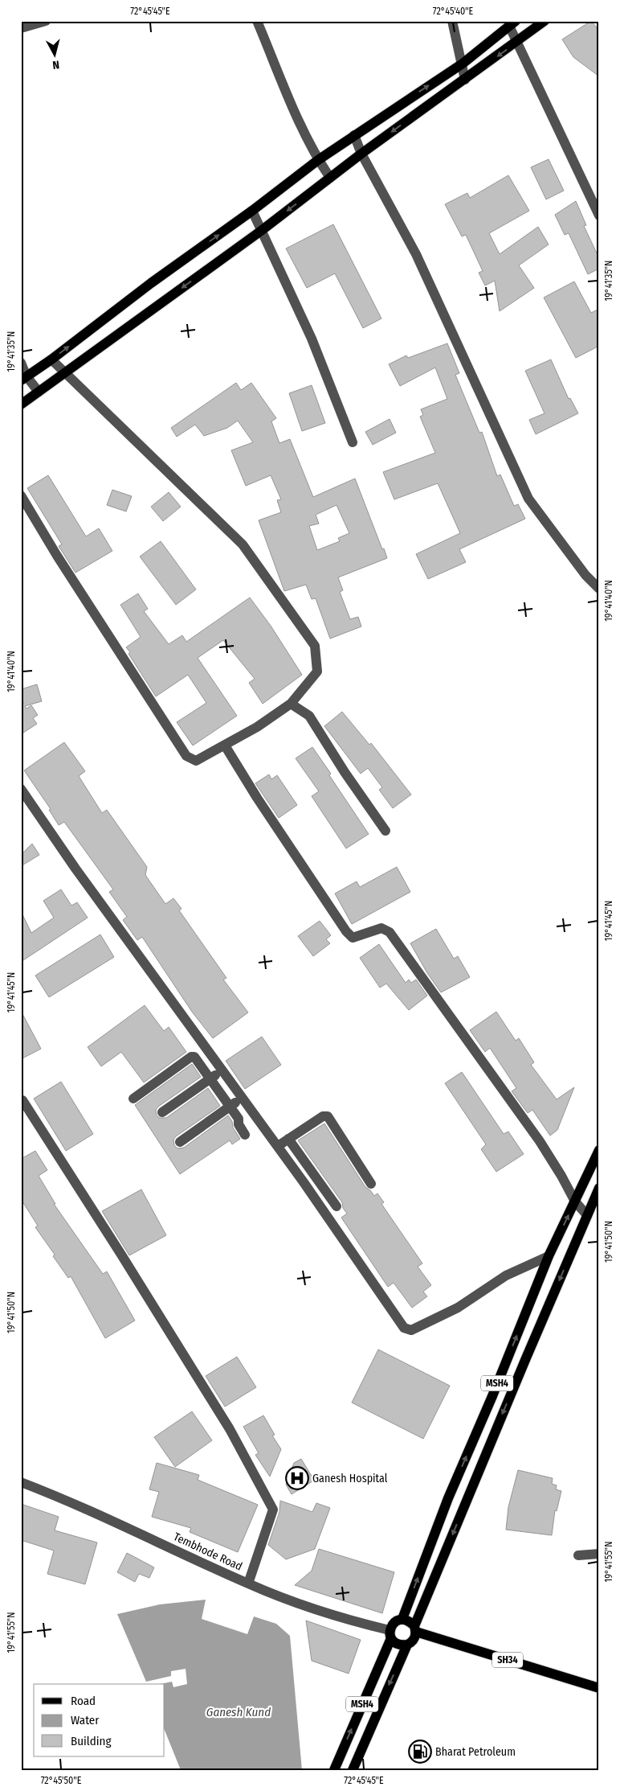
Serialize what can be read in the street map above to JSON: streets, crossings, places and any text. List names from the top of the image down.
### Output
{
  "streets": {
    "main road": ["MSH4", "SH34"],
    "street": ["Tembhode Road"]
  },
  "crossings": [
    ["MSH4", "Tembhode Road"],
    ["MSH4", "SH34"],
    ["Tembhode Road", "SH34"]
  ],
  "water": ["Ganesh Kund"],
  "places": {
    "hospital": ["Ganesh Hospital"],
    "fuel station": ["Bharat Petroleum"]
  },
  "legend": ["Road", "Water", "Building"],
  "north": "bottom",
  "coordinates": [
    "72°45'45\"E",
    "72°45'40\"E",
    "19°41'35\"N",
    "19°41'40\"N",
    "19°41'45\"N",
    "19°41'50\"N",
    "19°41'55\"N",
    "72°45'50\"E"
  ]
}
